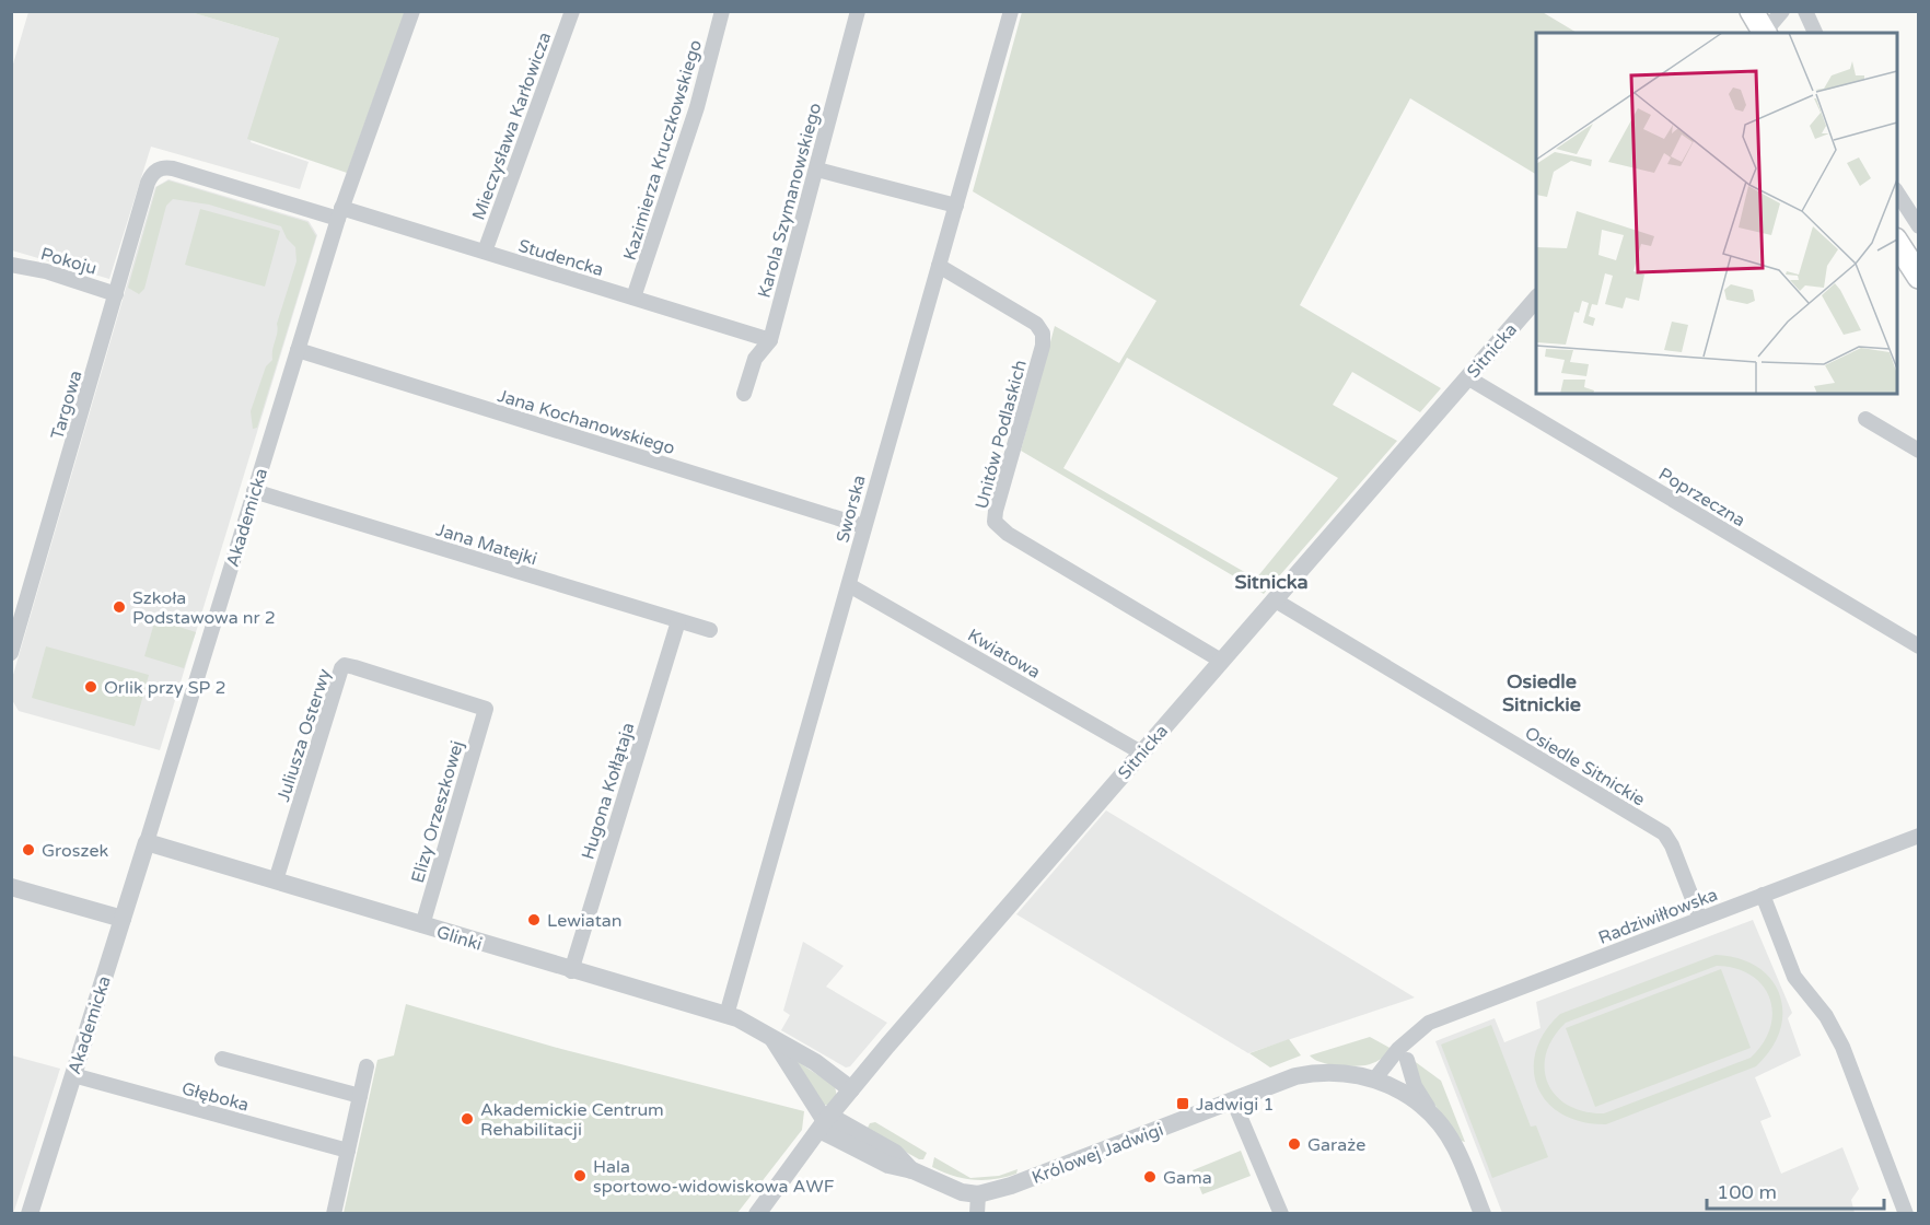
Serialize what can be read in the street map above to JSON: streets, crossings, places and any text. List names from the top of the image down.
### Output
{
  "streets": {
    "street": [
      "Mieczysława Karłowicza",
      "Kazimierza Kruczkowskiego",
      "Karola Szymanowskiego",
      "Studencka",
      "Pokoju",
      "Sitnicka",
      "Targowa",
      "Jana Kochanowskiego",
      "Unitów Podlaskich",
      "Poprzeczna",
      "Sworska",
      "Akademicka",
      "Jana Matejki",
      "Kwiatowa",
      "Juliusza Osterwy",
      "Osiedle Sitnickie",
      "Hugona Kołłątaja",
      "Elizy Orzeszkowej",
      "Radziwiłłowska",
      "Glinki",
      "Głęboka",
      "Królowej Jadwigi"
    ]
  },
  "crossings": [
    ["Mieczysława Karłowicza", "Studencka"],
    ["Kazimierza Kruczkowskiego", "Studencka"],
    ["Karola Szymanowskiego", "Studencka"],
    ["Studencka", "Targowa"],
    ["Studencka", "Akademicka"],
    ["Pokoju", "Targowa"],
    ["Sitnicka", "Unitów Podlaskich"],
    ["Sitnicka", "Poprzeczna"],
    ["Sitnicka", "Kwiatowa"],
    ["Sitnicka", "Osiedle Sitnickie"],
    ["Sitnicka", "Glinki"],
    ["Jana Kochanowskiego", "Sworska"],
    ["Jana Kochanowskiego", "Akademicka"],
    ["Unitów Podlaskich", "Sworska"],
    ["Sworska", "Kwiatowa"],
    ["Sworska", "Glinki"],
    ["Akademicka", "Jana Matejki"],
    ["Akademicka", "Glinki"],
    ["Akademicka", "Głęboka"],
    ["Jana Matejki", "Hugona Kołłątaja"],
    ["Juliusza Osterwy", "Elizy Orzeszkowej"],
    ["Juliusza Osterwy", "Glinki"],
    ["Osiedle Sitnickie", "Radziwiłłowska"],
    ["Hugona Kołłątaja", "Glinki"],
    ["Elizy Orzeszkowej", "Glinki"],
    ["Radziwiłłowska", "Królowej Jadwigi"]
  ],
  "districts": ["Sitnicka", "Osiedle Sitnickie"],
  "places": {
    "other": [
      "Szkoła Podstawowa nr 2",
      "Orlik przy SP 2",
      "Groszek",
      "Lewiatan",
      "Akademickie Centrum Rehabilitacji",
      "Garaże",
      "Hala sportowo-widowiskowa AWF",
      "Gama"
    ],
    "transit": ["Jadwigi 1"]
  },
  "scale_bar": "100 m"
}
